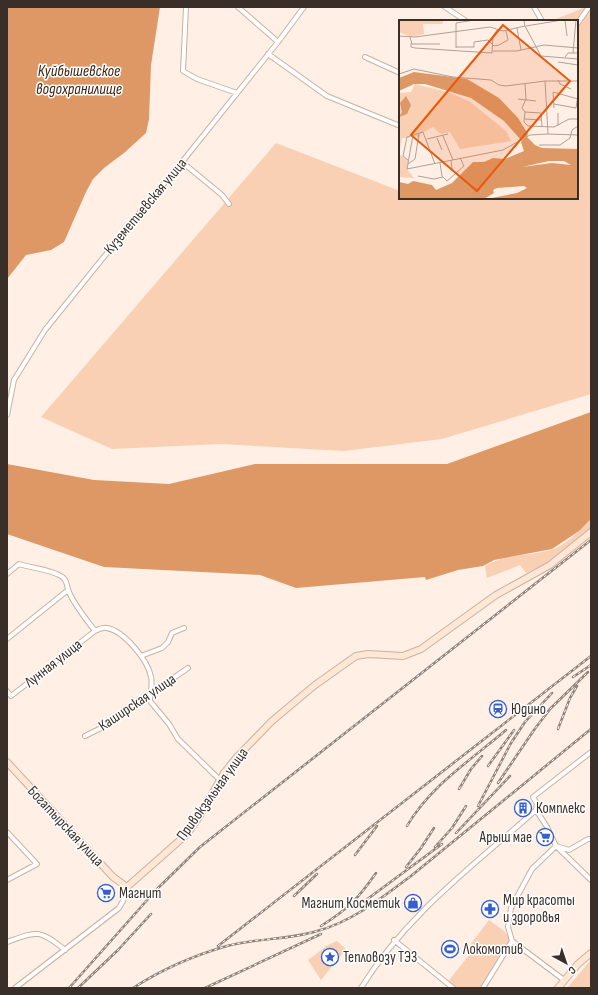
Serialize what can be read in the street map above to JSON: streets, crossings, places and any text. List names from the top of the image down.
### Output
{
  "streets": {
    "main road": ["Привокзальная улица", "Богатырская улица"],
    "street": ["Куземетьевская улица", "Лунная улица", "Каширская улица"]
  },
  "crossings": [
    ["Привокзальная улица", "Богатырская улица"]
  ],
  "water": ["Куйбышевское водохранилище"],
  "places": {
    "station": ["Юдино"],
    "building": ["Комплекс"],
    "supermarket": ["Арыш мае", "Магнит"],
    "shop": ["Магнит Косметик"],
    "pharmacy": ["Мир красоты и здоровья"],
    "sports": ["Локомотив"],
    "place": ["Тепловозу ТЭ3"]
  },
  "north": "bottom right"
}
